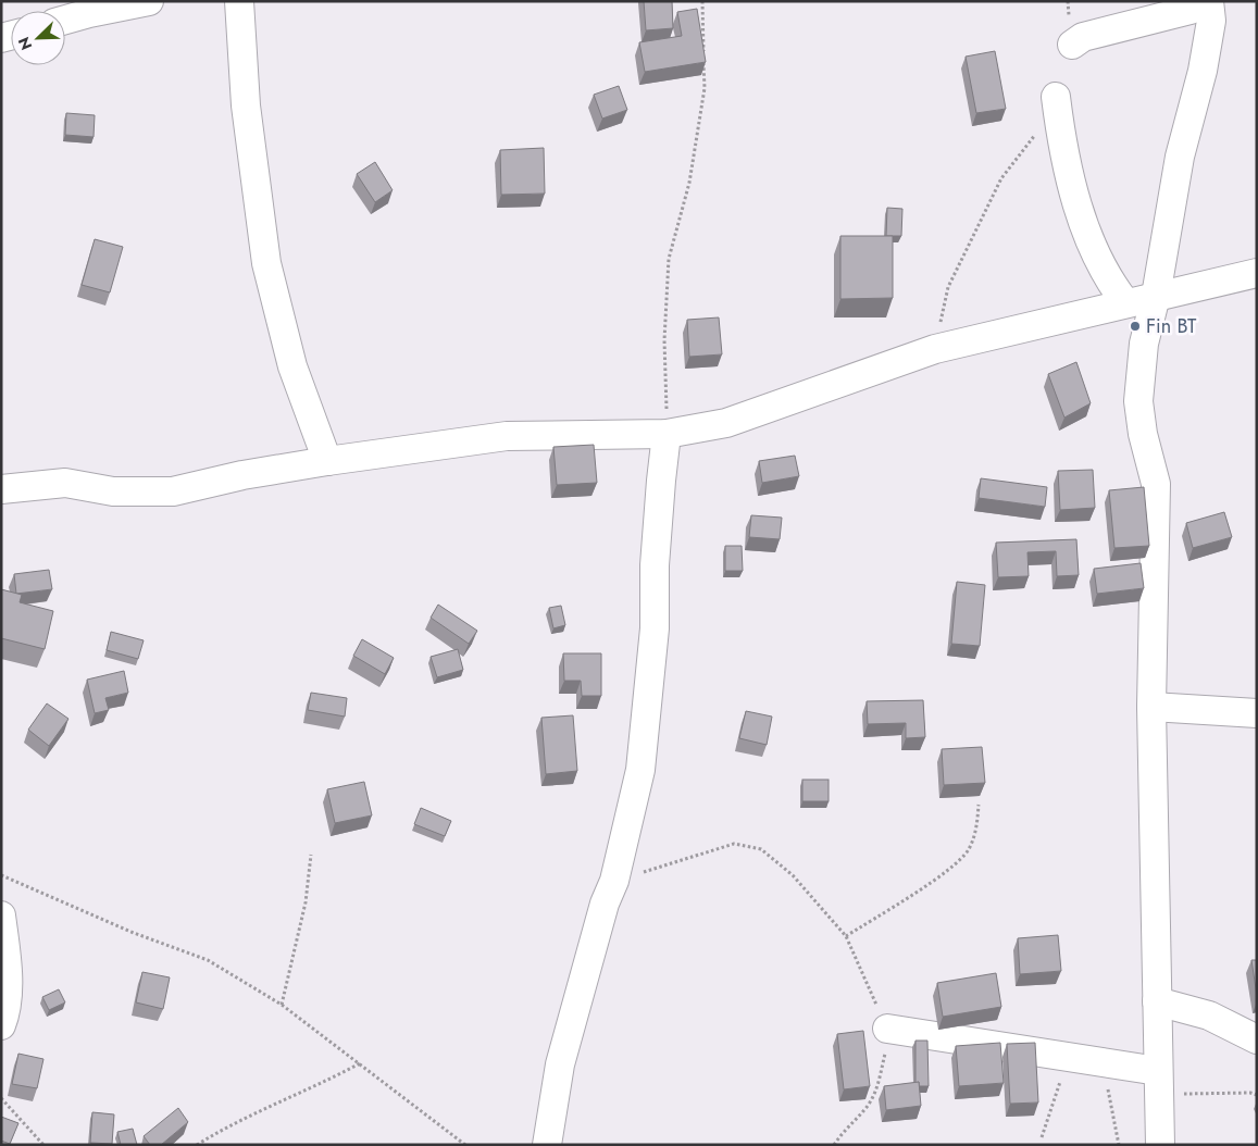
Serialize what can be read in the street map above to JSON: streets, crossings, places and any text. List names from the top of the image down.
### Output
{
  "places": ["Fin BT"],
  "north": "bottom left"
}
